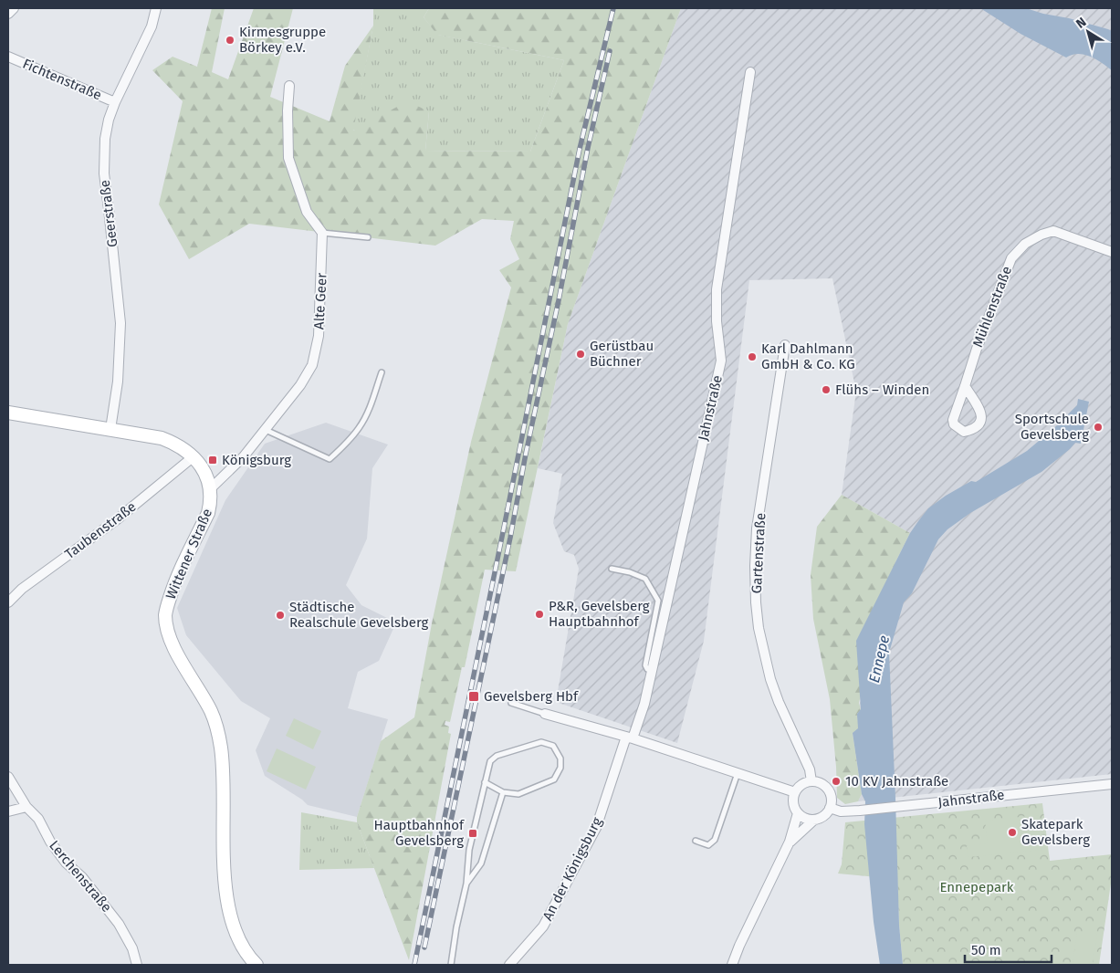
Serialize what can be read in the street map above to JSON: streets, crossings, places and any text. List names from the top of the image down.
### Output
{
  "streets": {
    "main road": ["Wittener Straße"],
    "street": [
      "Fichtenstraße",
      "Geerstraße",
      "Alte Geer",
      "Mühlenstraße",
      "Jahnstraße",
      "Taubenstraße",
      "Gartenstraße",
      "An der Königsburg",
      "Lerchenstraße"
    ]
  },
  "crossings": [
    ["Fichtenstraße", "Geerstraße"],
    ["Geerstraße", "Wittener Straße"],
    ["Alte Geer", "Wittener Straße"],
    ["Jahnstraße", "Gartenstraße"],
    ["Jahnstraße", "An der Königsburg"],
    ["Taubenstraße", "Wittener Straße"]
  ],
  "water": ["Ennepe"],
  "parks": ["Ennepepark"],
  "places": {
    "other": [
      "Kirmesgruppe Börkey e.V.",
      "Gerüstbau Büchner",
      "Karl Dahlmann GmbH & Co. KG",
      "Flühs – Winden",
      "Sportschule Gevelsberg",
      "P&R, Gevelsberg Hauptbahnhof",
      "Städtische Realschule Gevelsberg",
      "10 KV Jahnstraße",
      "Skatepark Gevelsberg"
    ],
    "transit": ["Königsburg", "Gevelsberg Hbf", "Hauptbahnhof Gevelsberg"]
  },
  "scale_bar": "50 m",
  "north": "top left"
}
